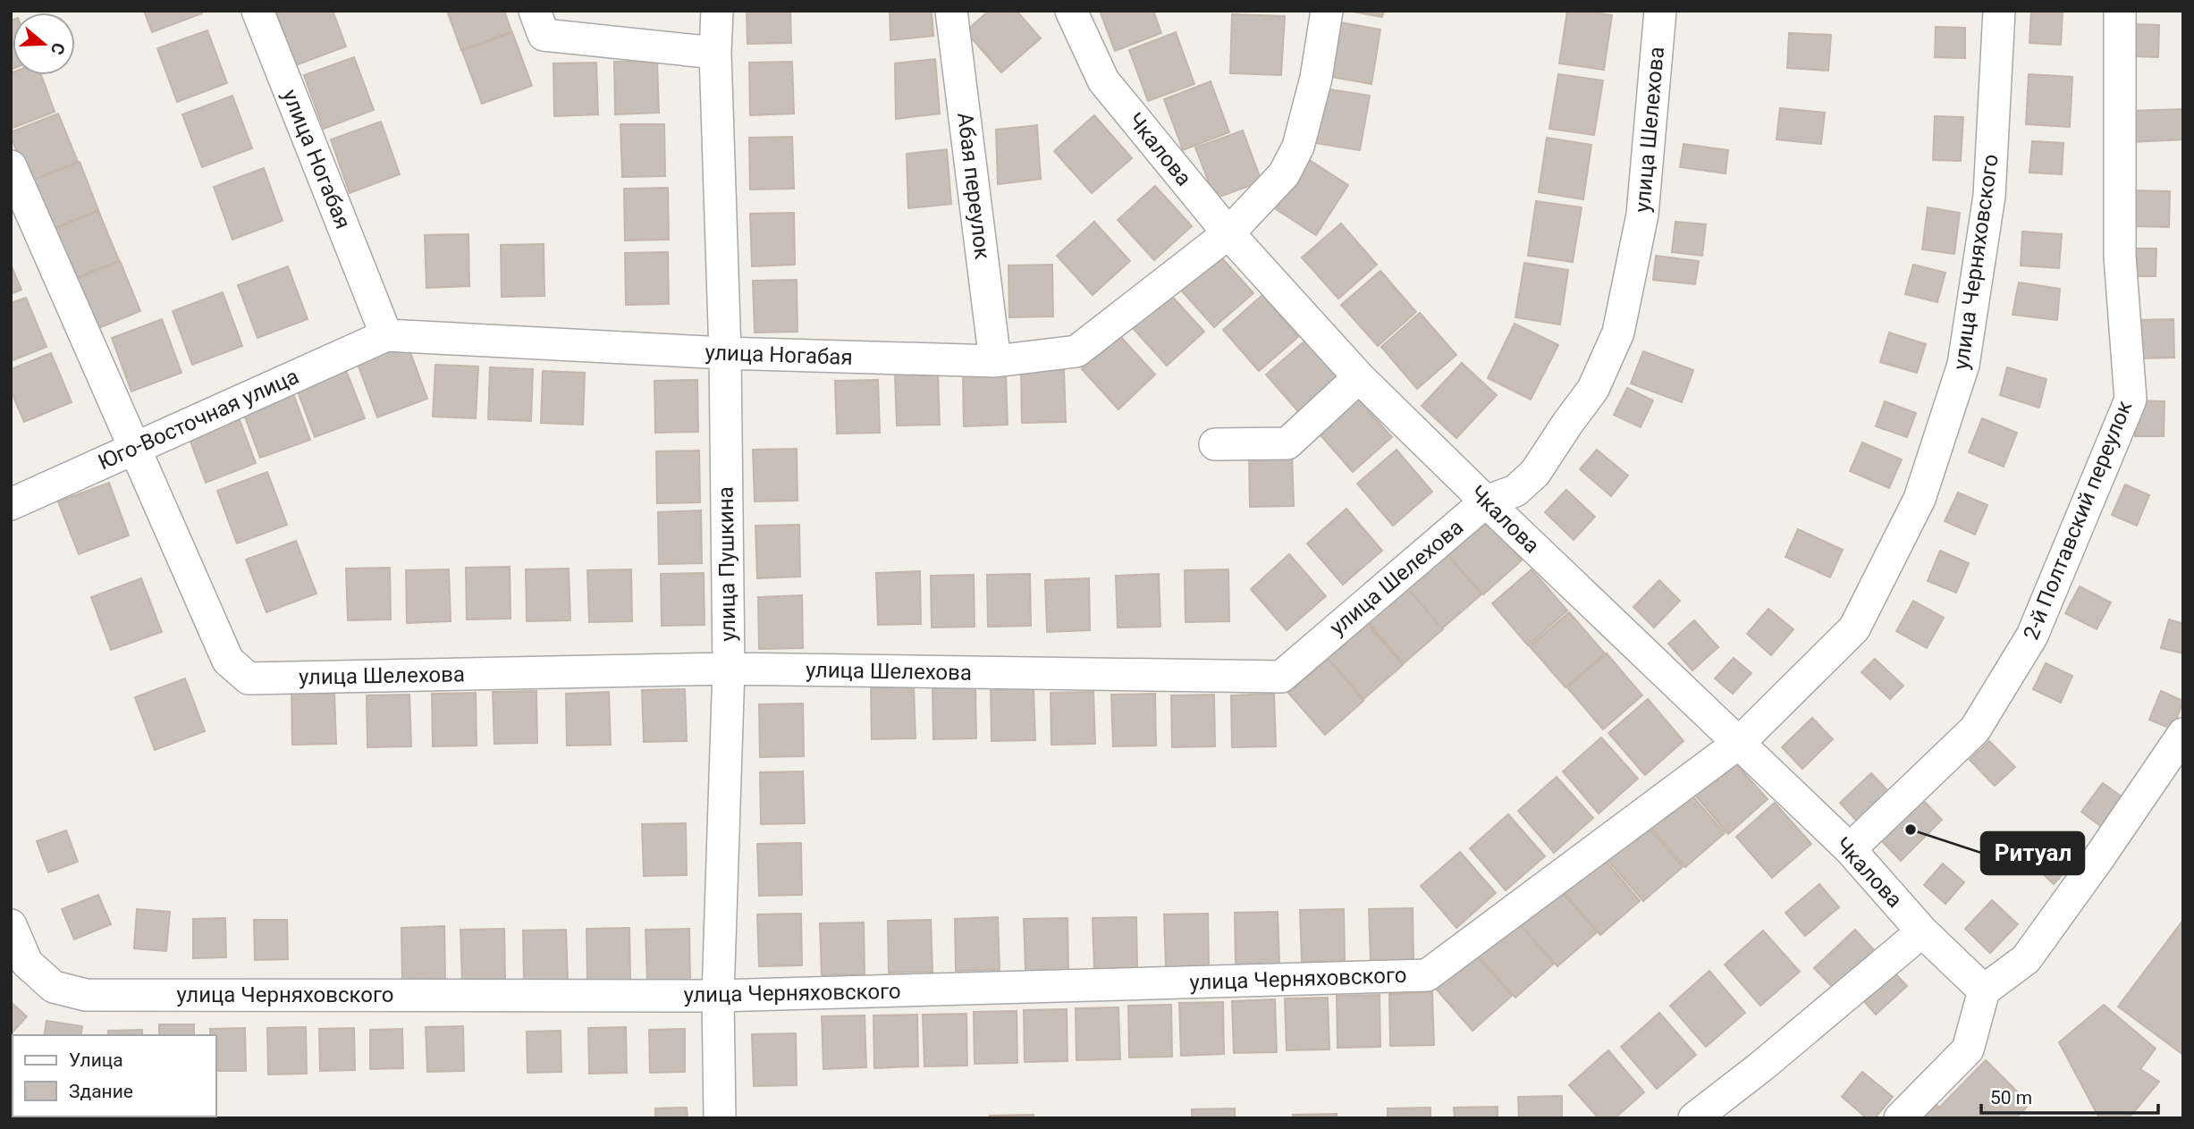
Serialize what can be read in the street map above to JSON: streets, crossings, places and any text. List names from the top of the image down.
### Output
{
  "streets": {
    "street": [
      "улица Шелехова",
      "Чкалова",
      "улица Ногабая",
      "Абая переулок",
      "улица Черняховского",
      "Юго-Восточная улица",
      "2-й Полтавский переулок",
      "улица Пушкина"
    ]
  },
  "crossings": [
    ["улица Шелехова", "Чкалова"],
    ["улица Шелехова", "Юго-Восточная улица"],
    ["улица Шелехова", "улица Пушкина"],
    ["Чкалова", "улица Ногабая"],
    ["Чкалова", "улица Черняховского"],
    ["Чкалова", "2-й Полтавский переулок"],
    ["улица Ногабая", "Абая переулок"],
    ["улица Ногабая", "Юго-Восточная улица"],
    ["улица Ногабая", "улица Пушкина"],
    ["улица Черняховского", "улица Пушкина"]
  ],
  "places": ["Ритуал"],
  "legend": ["Улица", "Здание"],
  "scale_bar": "50 m",
  "north": "right"
}
